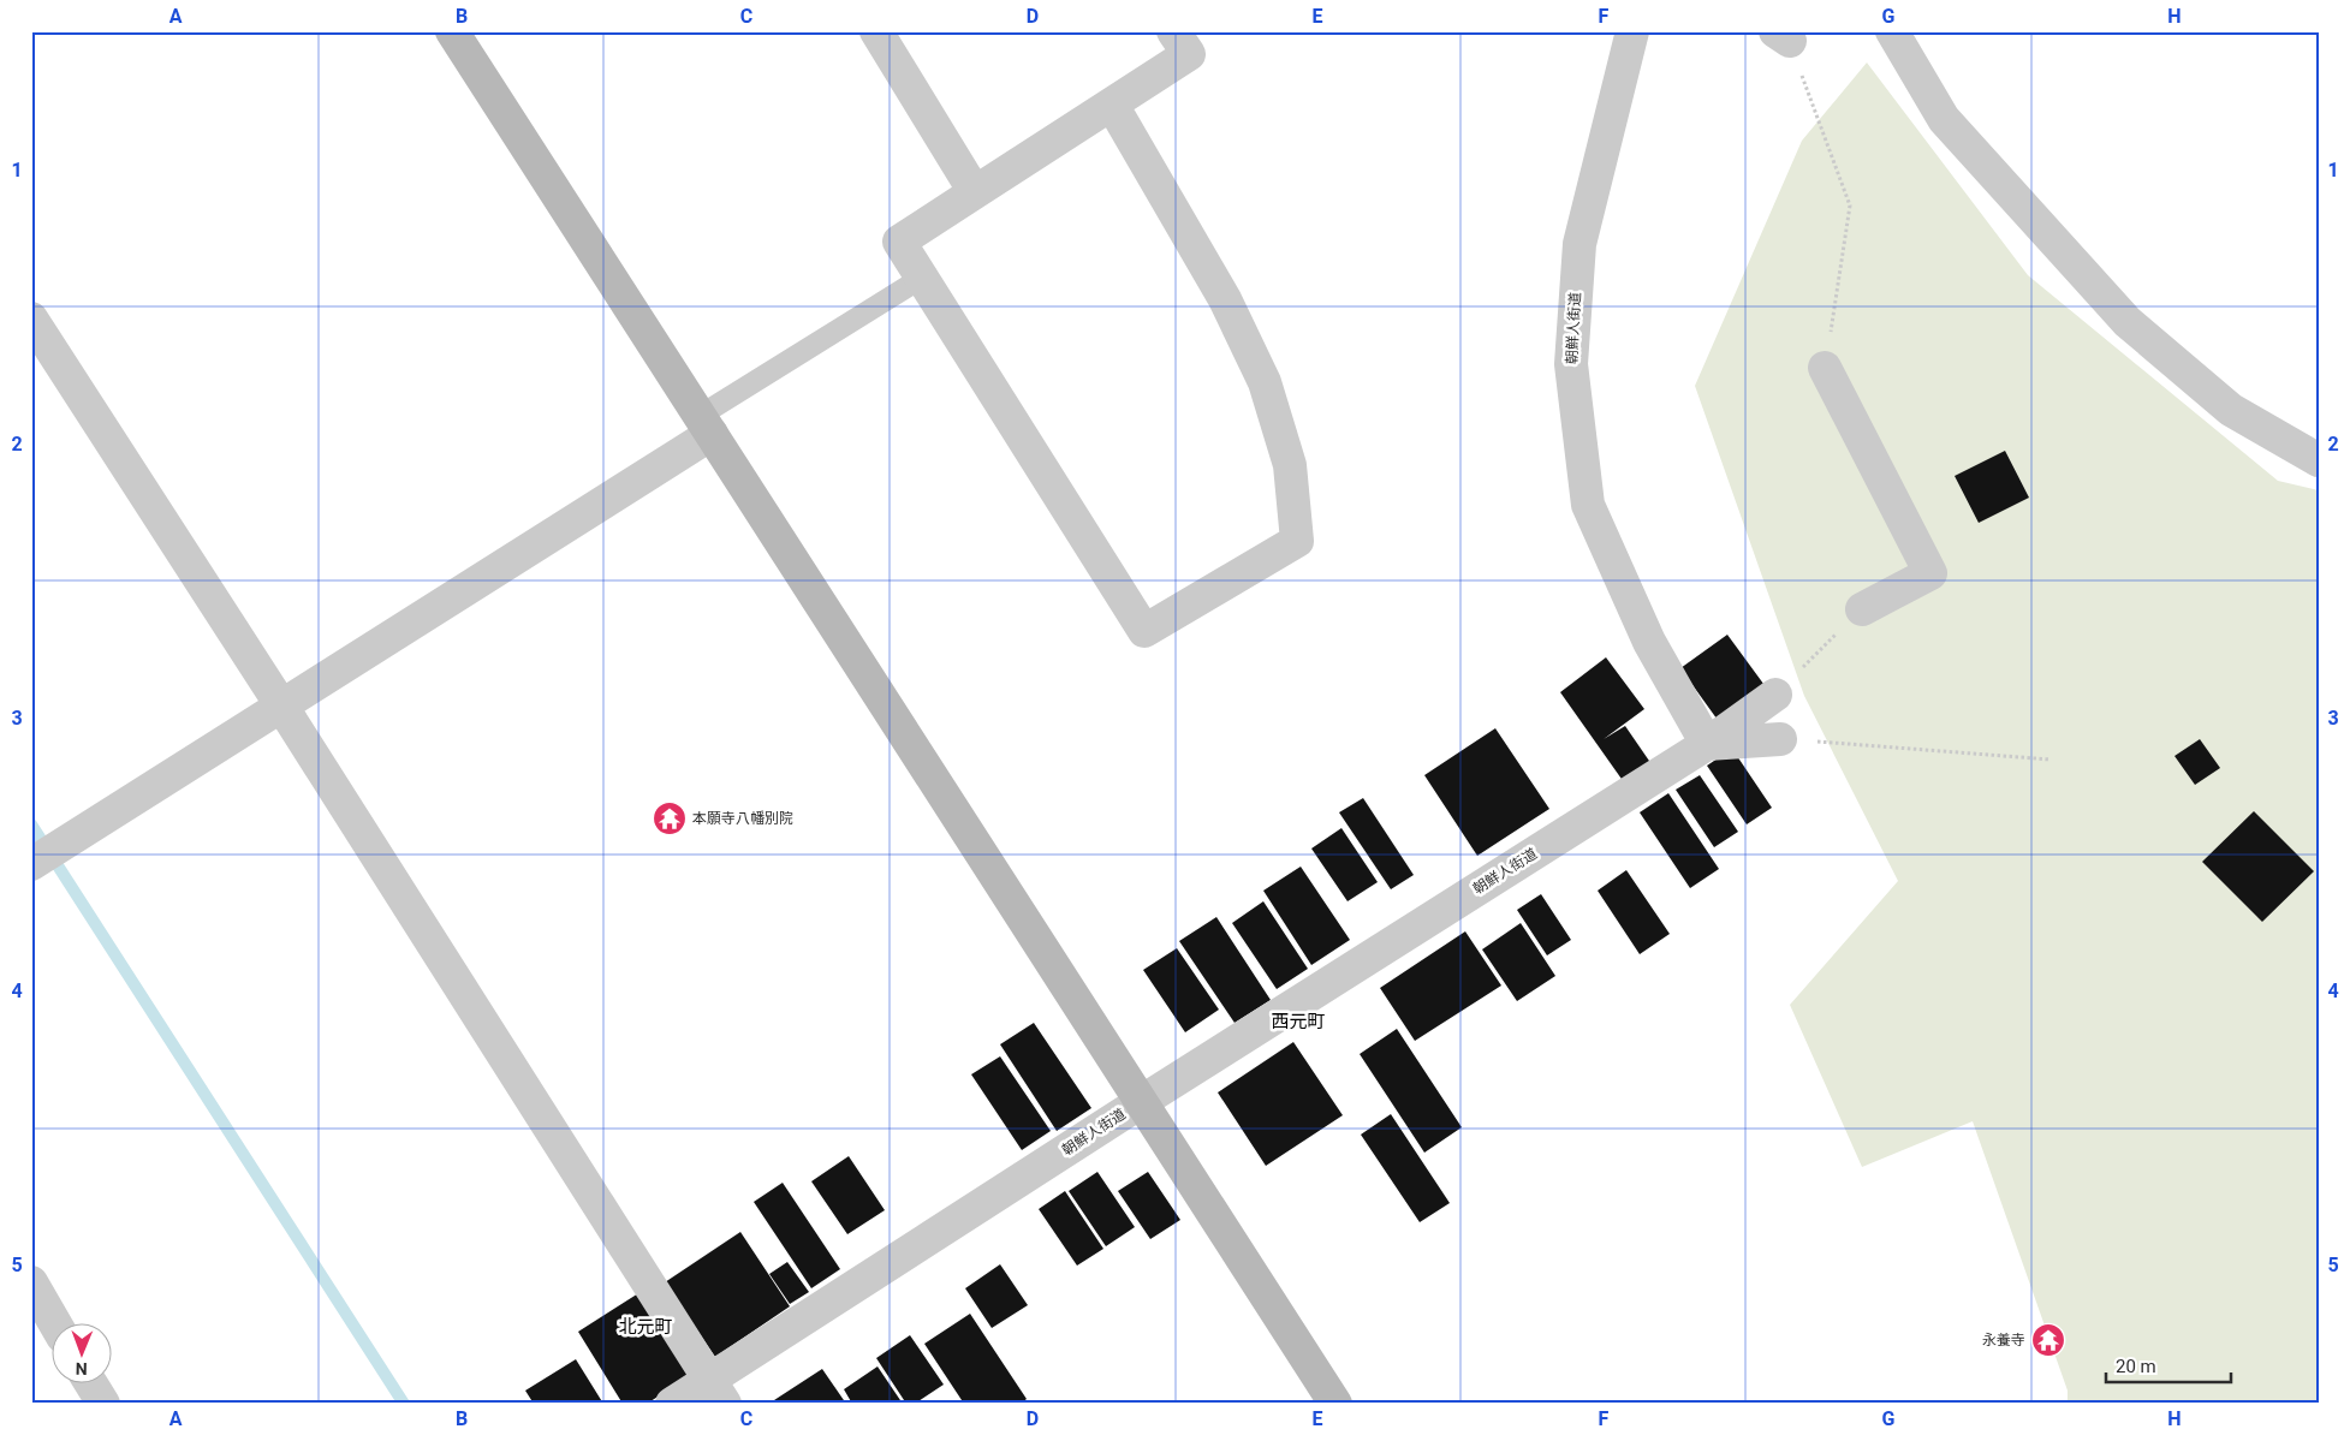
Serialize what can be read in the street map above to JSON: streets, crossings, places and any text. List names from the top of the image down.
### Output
{
  "streets": {
    "street": ["朝鮮人街道"]
  },
  "districts": ["西元町", "北元町"],
  "places": {
    "temple": ["本願寺八幡別院", "永養寺"]
  },
  "scale_bar": "20 m",
  "north": "bottom",
  "grid": {
    "columns": [
      "A",
      "B",
      "C",
      "D",
      "E",
      "F",
      "G",
      "H"
    ],
    "rows": [
      "1",
      "2",
      "3",
      "4",
      "5"
    ]
  }
}
